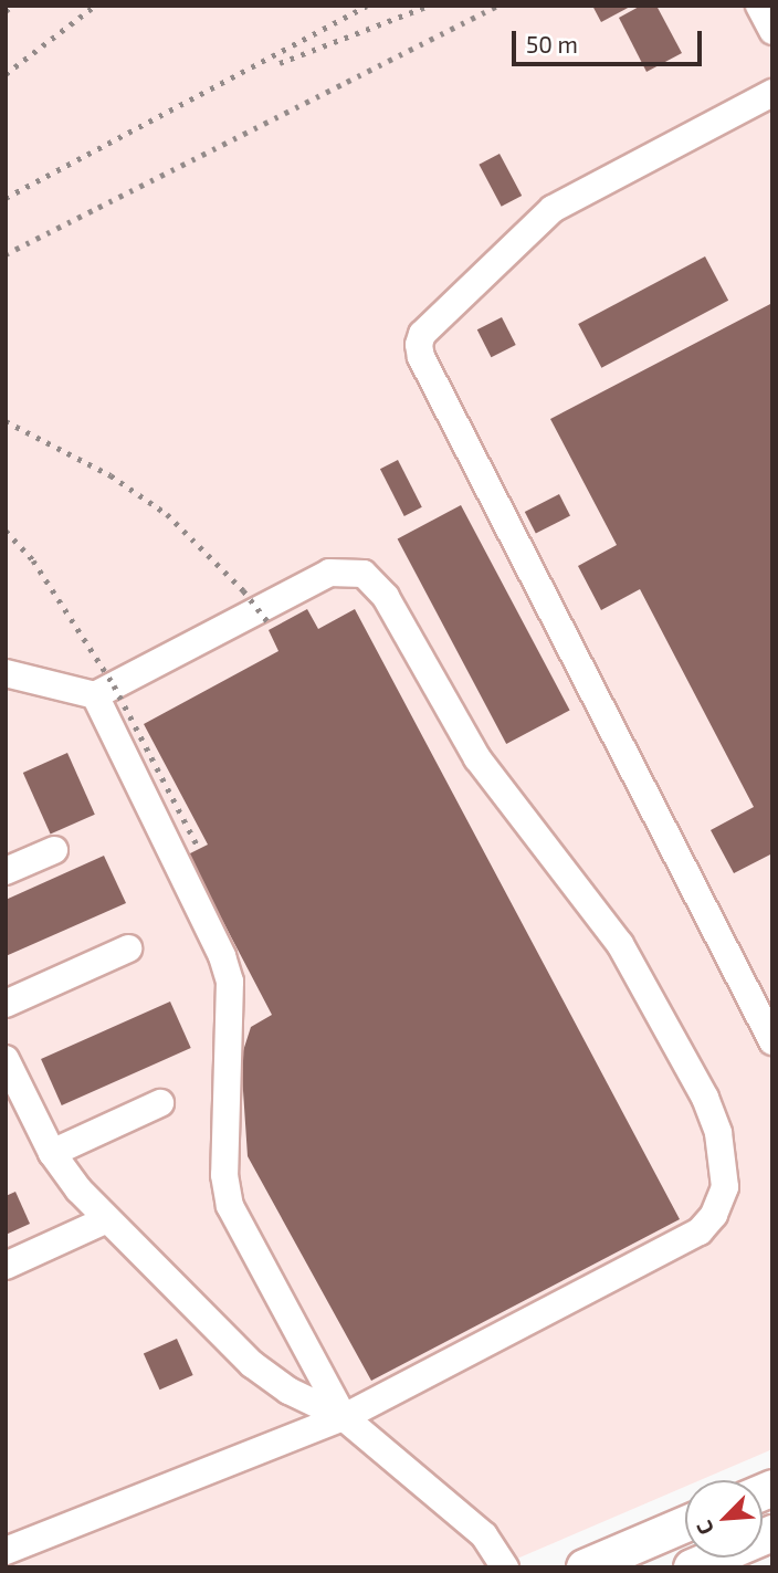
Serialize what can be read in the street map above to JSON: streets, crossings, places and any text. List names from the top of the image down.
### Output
{
  "scale_bar": "50 m",
  "north": "bottom left"
}
